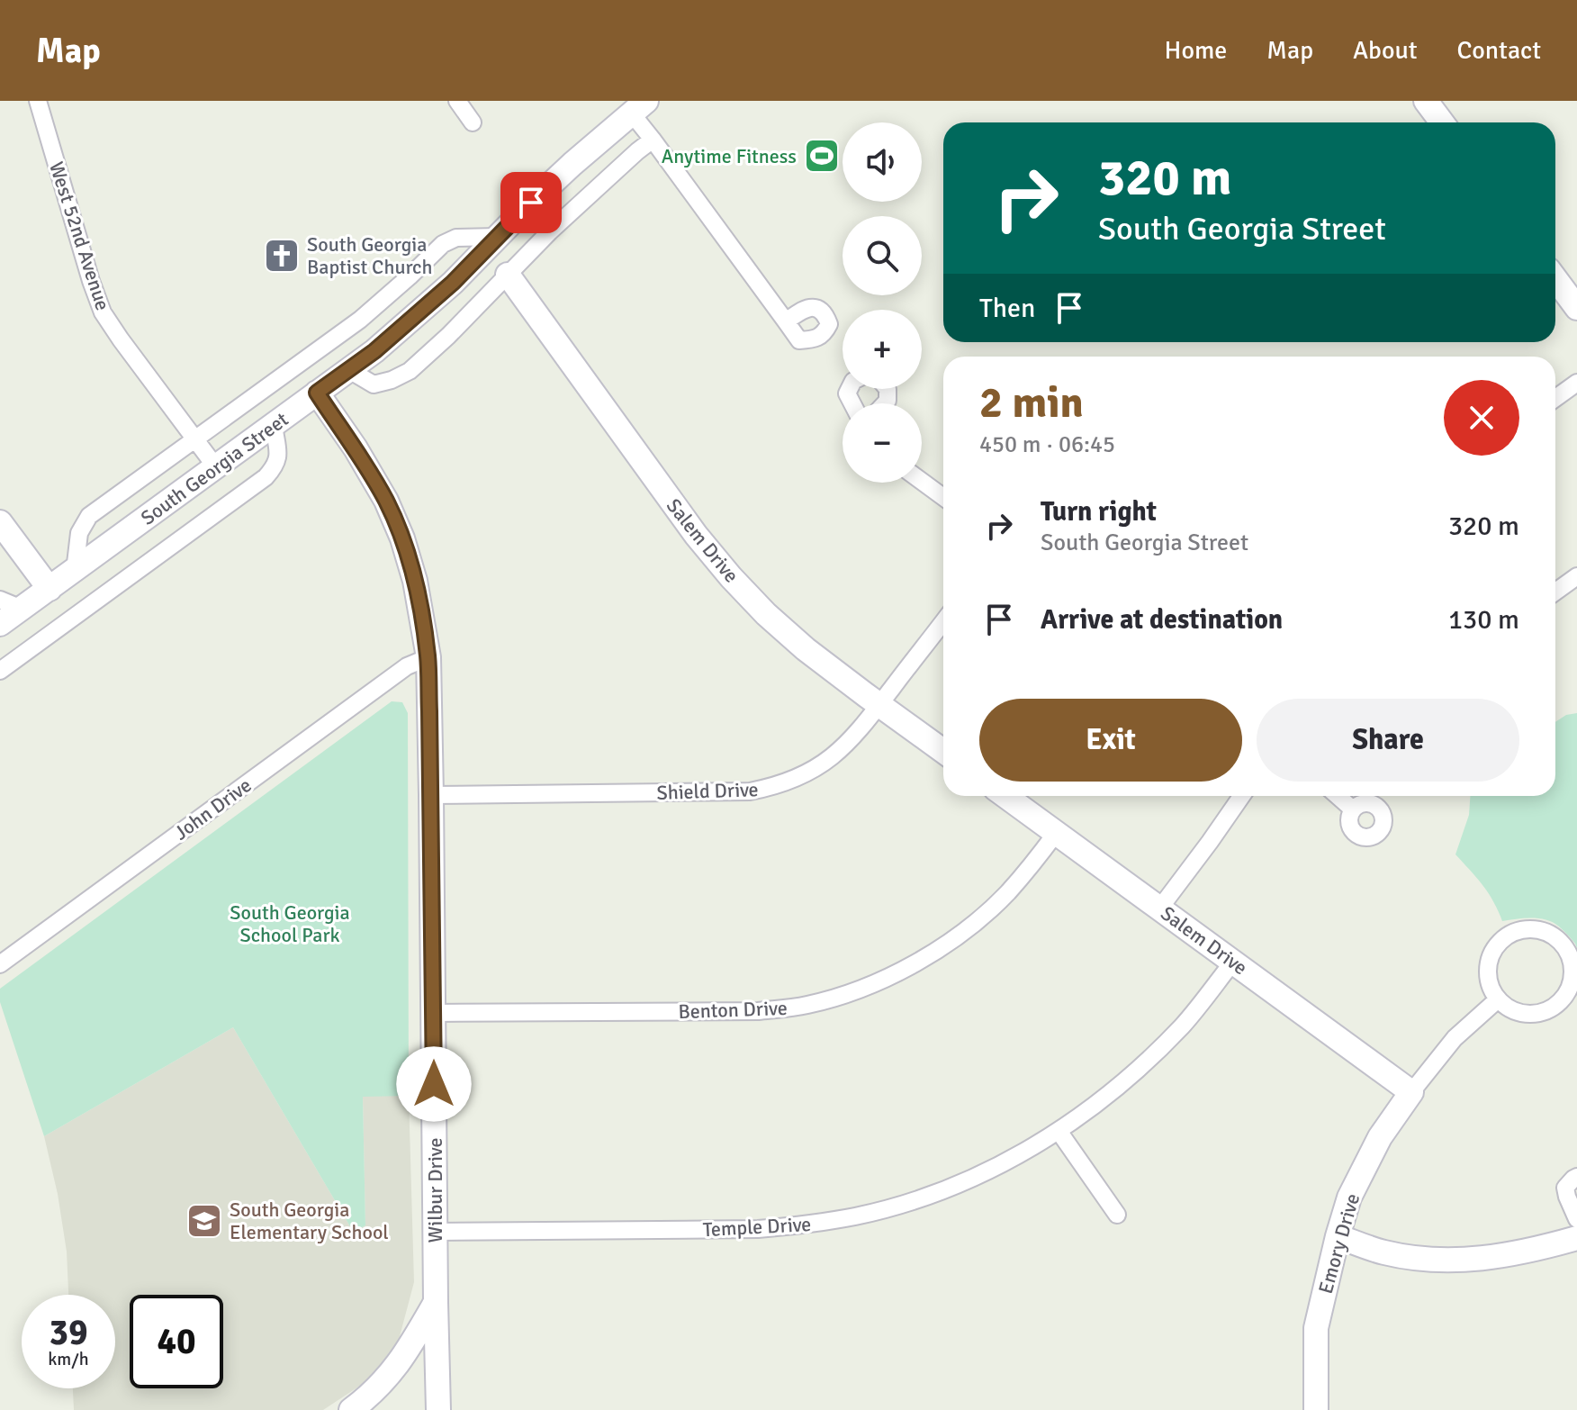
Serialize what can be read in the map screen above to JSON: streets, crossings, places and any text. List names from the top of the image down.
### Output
{
  "streets": {
    "street": [
      "West 52nd Avenue",
      "South Georgia Street",
      "Salem Drive",
      "Shield Drive",
      "John Drive",
      "Benton Drive",
      "Wilbur Drive",
      "Temple Drive",
      "Emory Drive"
    ]
  },
  "crossings": [
    ["West 52nd Avenue", "South Georgia Street"],
    ["South Georgia Street", "Wilbur Drive"],
    ["Salem Drive", "Shield Drive"],
    ["Salem Drive", "Benton Drive"],
    ["Salem Drive", "Temple Drive"],
    ["Salem Drive", "Emory Drive"],
    ["Shield Drive", "Wilbur Drive"],
    ["John Drive", "Wilbur Drive"],
    ["Benton Drive", "Wilbur Drive"],
    ["Wilbur Drive", "Temple Drive"]
  ],
  "parks": ["South Georgia School Park"],
  "places": {
    "sports": ["Anytime Fitness"],
    "church": ["South Georgia Baptist Church"],
    "school or university": ["South Georgia Elementary School"]
  },
  "page": {
    "header": "Map",
    "nav": [
      "Home",
      "Map",
      "About",
      "Contact"
    ],
    "map_buttons": ["+", "−"],
    "turn": ["320 m", "South Georgia Street"],
    "then": "Then",
    "heading": ["2 min", "450 m · 06:45"],
    "list": [
      {
        "name": "Turn right",
        "note": "South Georgia Street",
        "value": "320 m"
      },
      {
        "name": "Arrive at destination",
        "value": "130 m"
      }
    ],
    "buttons": ["Exit", "Share"],
    "speed": "39 km/h",
    "limit": "40"
  }
}
